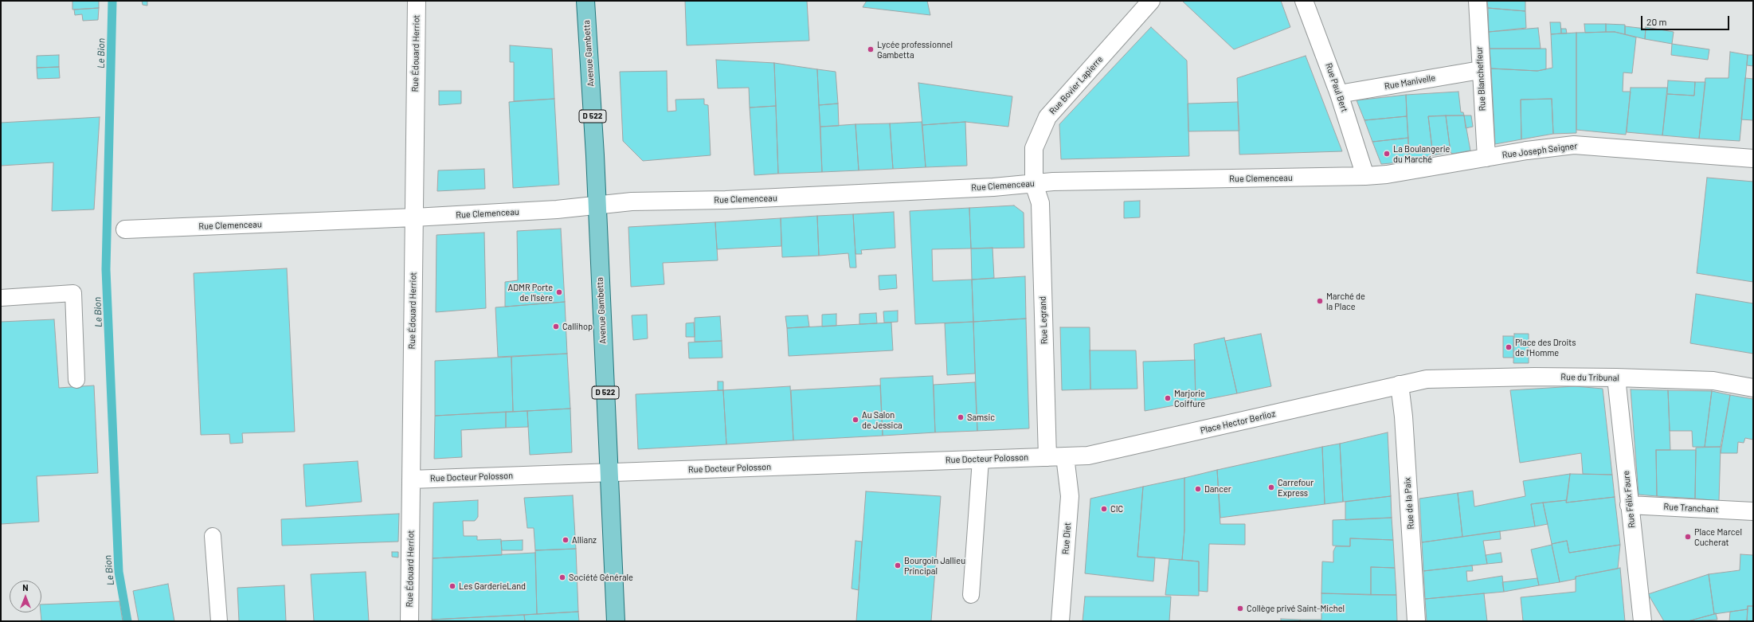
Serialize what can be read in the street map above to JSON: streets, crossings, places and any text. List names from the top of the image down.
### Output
{
  "streets": {
    "main road": ["Avenue Gambetta", "D 522"],
    "street": [
      "Rue Édouard Herriot",
      "Rue Blanchefleur",
      "Rue Manivelle",
      "Rue Bovier Lapierre",
      "Rue Paul Bert",
      "Rue Joseph Seigner",
      "Rue Clemenceau",
      "Rue Legrand",
      "Rue du Tribunal",
      "Place Hector Berlioz",
      "Rue Docteur Polosson",
      "Rue Félix Faure",
      "Rue de la Paix",
      "Rue Tranchant",
      "Rue Diet"
    ]
  },
  "crossings": [
    ["Rue Édouard Herriot", "Rue Clemenceau"],
    ["Rue Édouard Herriot", "Rue Docteur Polosson"],
    ["Avenue Gambetta", "Rue Clemenceau"],
    ["Avenue Gambetta", "Rue Docteur Polosson"],
    ["Rue Blanchefleur", "Rue Manivelle"],
    ["Rue Blanchefleur", "Rue Joseph Seigner"],
    ["Rue Manivelle", "Rue Paul Bert"],
    ["Rue Bovier Lapierre", "Rue Clemenceau"],
    ["Rue Bovier Lapierre", "Rue Legrand"],
    ["Rue Paul Bert", "Rue Joseph Seigner"],
    ["Rue Paul Bert", "Rue Clemenceau"],
    ["Rue Joseph Seigner", "Rue Clemenceau"],
    ["Rue Clemenceau", "Rue Legrand"],
    ["Rue Legrand", "Place Hector Berlioz"],
    ["Rue Legrand", "Rue Docteur Polosson"],
    ["Rue du Tribunal", "Place Hector Berlioz"],
    ["Rue du Tribunal", "Rue Félix Faure"],
    ["Place Hector Berlioz", "Rue Docteur Polosson"],
    ["Place Hector Berlioz", "Rue de la Paix"],
    ["Place Hector Berlioz", "Rue Diet"],
    ["Rue Félix Faure", "Rue Tranchant"]
  ],
  "water": ["Le Bion"],
  "places": [
    "Lycée professionnel Gambetta",
    "La Boulangerie du Marché",
    "ADMR Porte de l'Isère",
    "Marché de la Place",
    "Callihop",
    "Place des Droits de l'Homme",
    "Marjorie Coiffure",
    "Samsic",
    "Au Salon de Jessica",
    "Carrefour Express",
    "Dancer",
    "CIC",
    "Place Marcel Cucherat",
    "Allianz",
    "Bourgoin Jallieu Principal",
    "Société Générale",
    "Les GarderieLand",
    "Collège privé Saint-Michel"
  ],
  "scale_bar": "20 m",
  "north": "top"
}
